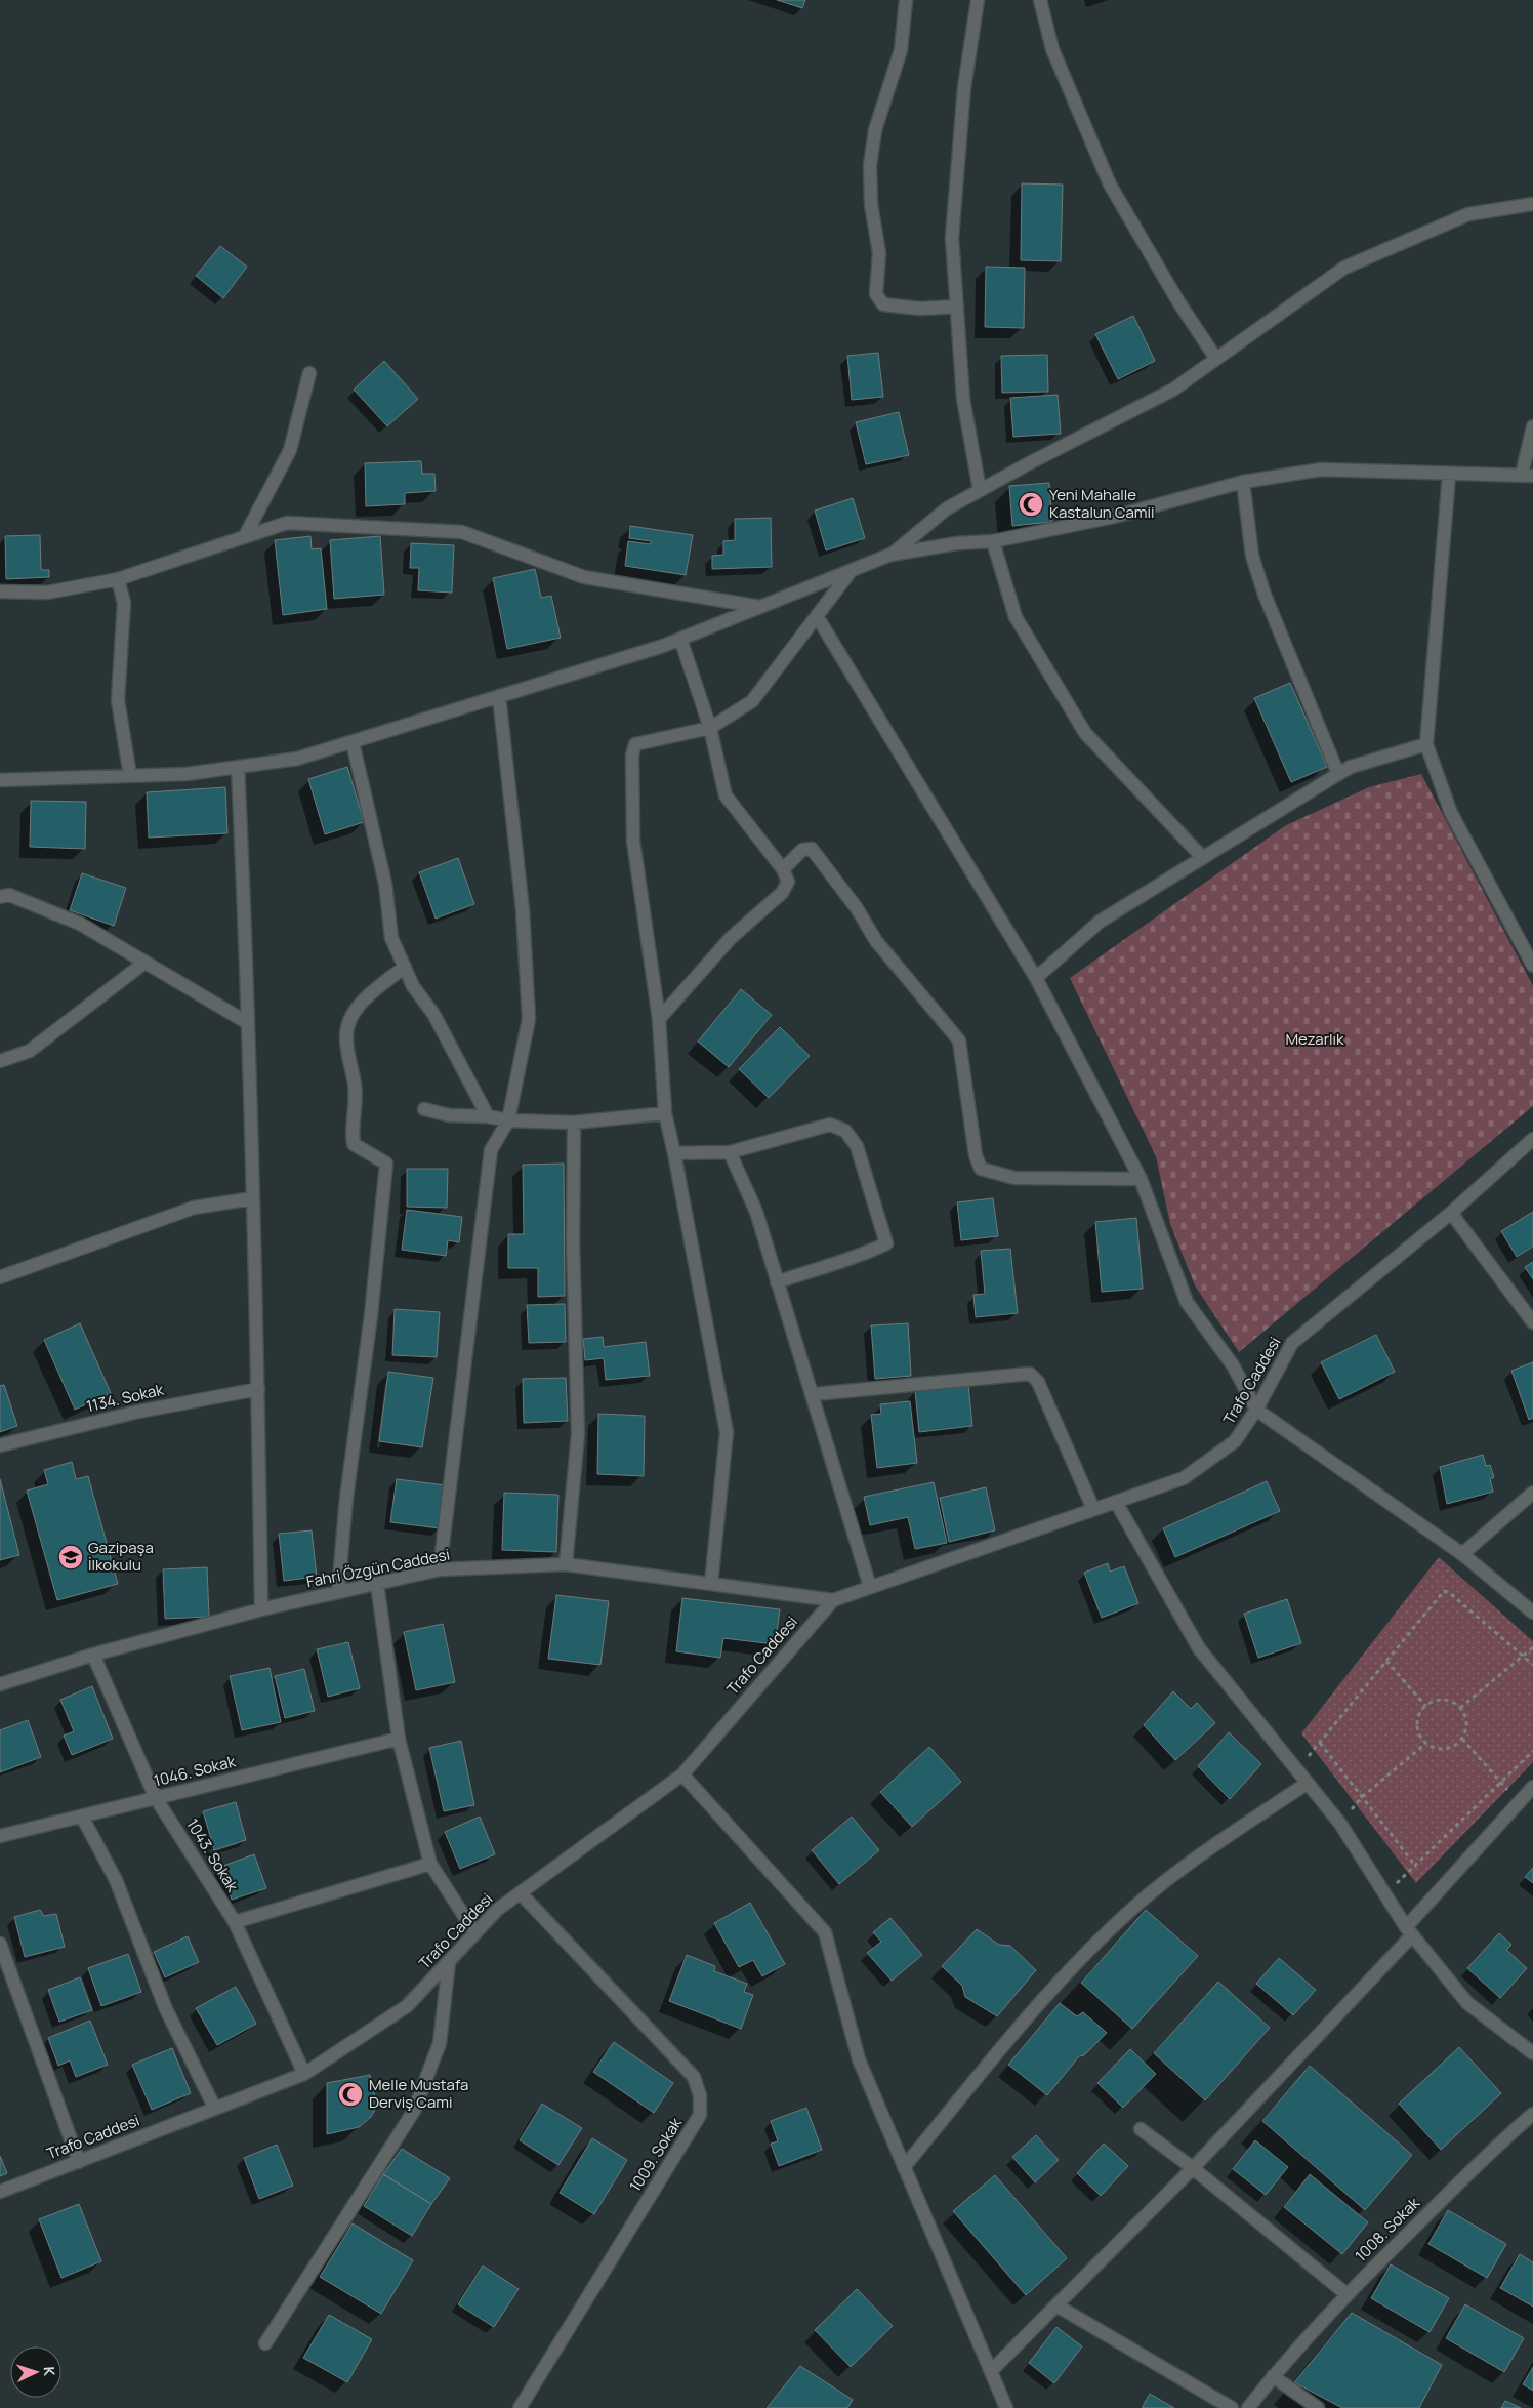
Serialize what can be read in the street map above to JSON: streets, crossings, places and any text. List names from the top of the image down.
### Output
{
  "streets": {
    "street": [
      "Trafo Caddesi",
      "1134. Sokak",
      "Fahri Özgün Caddesi",
      "1046. Sokak",
      "1043. Sokak",
      "1009. Sokak",
      "1008. Sokak"
    ]
  },
  "crossings": [
    ["Trafo Caddesi", "Fahri Özgün Caddesi"],
    ["Trafo Caddesi", "1043. Sokak"],
    ["Trafo Caddesi", "1009. Sokak"],
    ["Fahri Özgün Caddesi", "1043. Sokak"],
    ["1046. Sokak", "1043. Sokak"]
  ],
  "parks": ["Mezarlık"],
  "places": {
    "mosque": ["Yeni Mahalle Kastalun Camii", "Melle Mustafa Derviş Cami"],
    "school or university": ["Gazipaşa İlkokulu"]
  },
  "north": "right"
}
